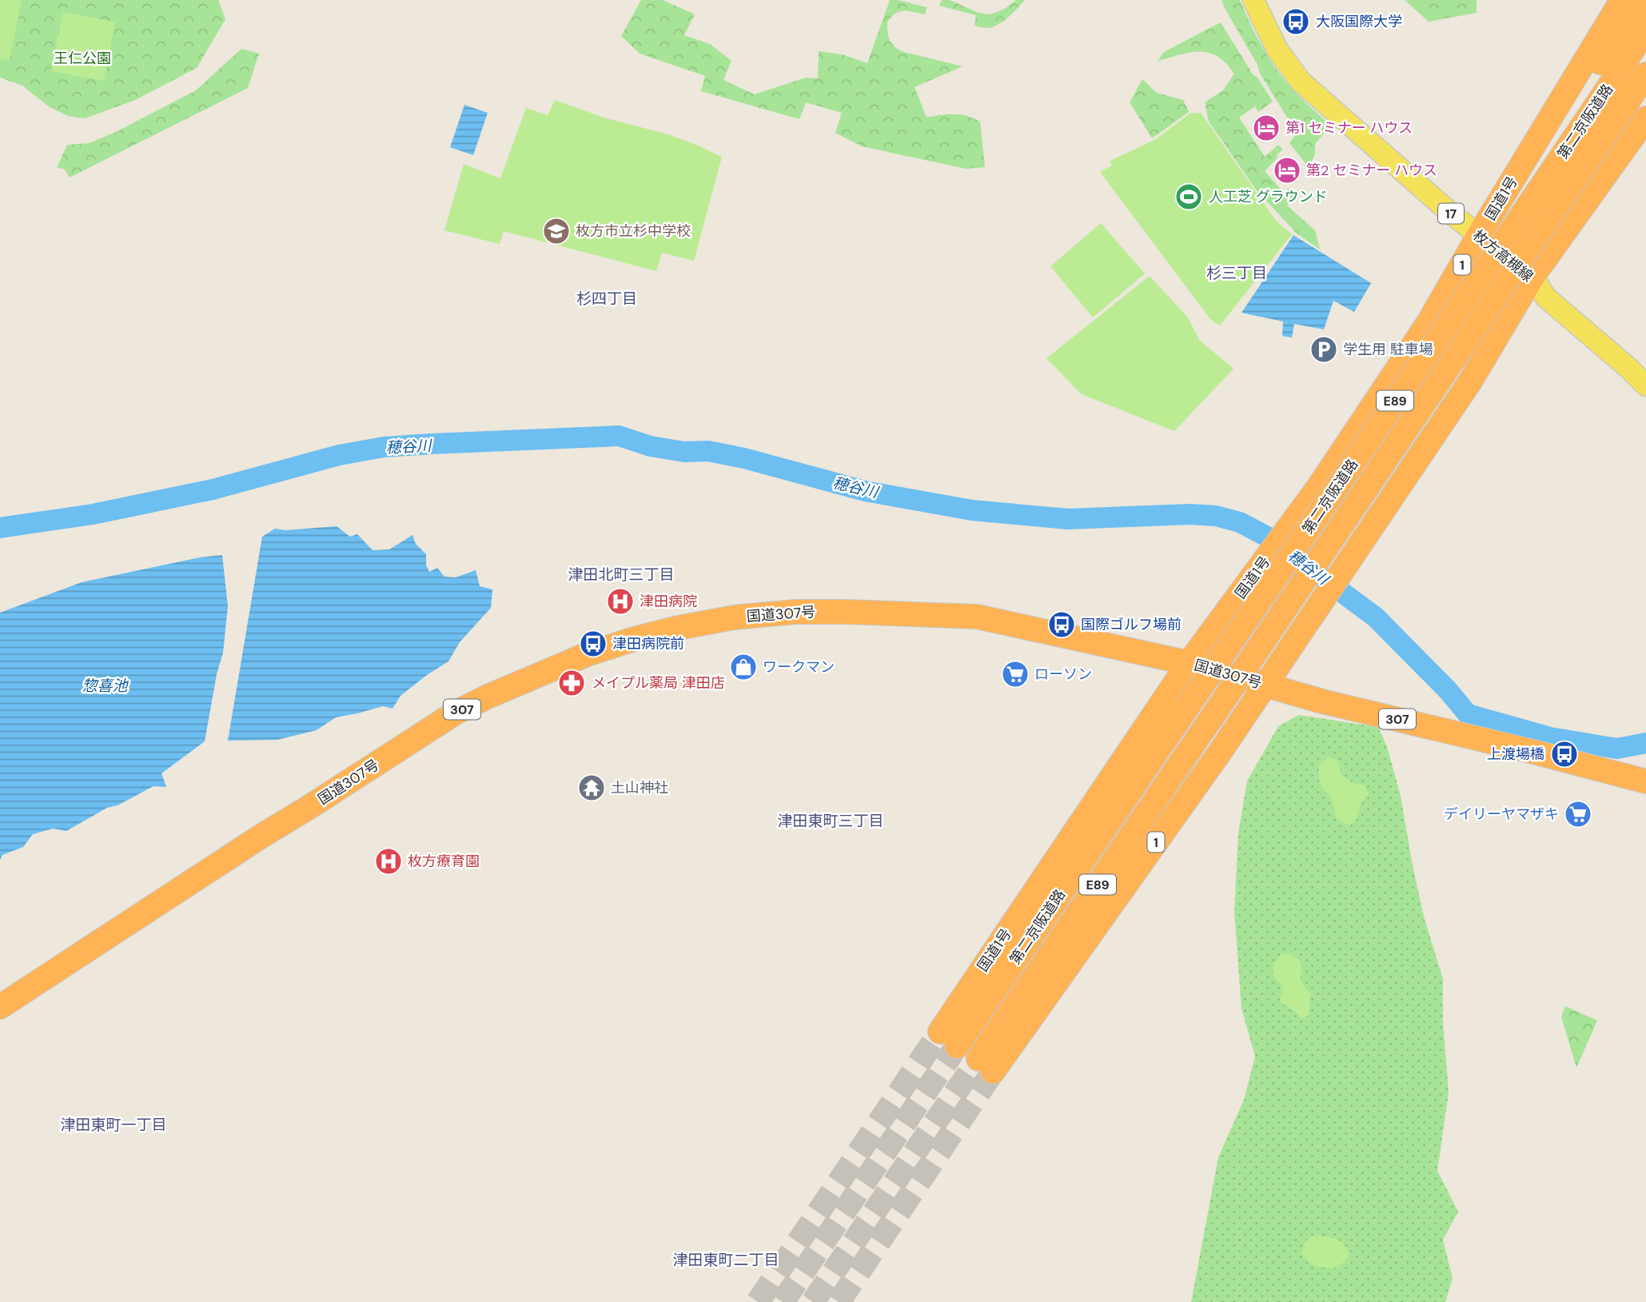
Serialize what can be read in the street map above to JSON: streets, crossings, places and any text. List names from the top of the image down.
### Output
{
  "streets": {
    "highway": [
      "第二京阪道路",
      "国道1号",
      "1",
      "E89",
      "国道307号",
      "307"
    ],
    "main road": ["17", "枚方高槻線"]
  },
  "crossings": [
    ["第二京阪道路", "国道1号"],
    ["第二京阪道路", "1"],
    ["国道1号", "枚方高槻線"],
    ["国道1号", "国道307号"],
    ["枚方高槻線", "1"],
    ["1", "国道307号"]
  ],
  "districts": [
    "杉三丁目",
    "杉四丁目",
    "津田北町三丁目",
    "津田東町三丁目",
    "津田東町一丁目",
    "津田東町二丁目"
  ],
  "water": ["穂谷川", "惣喜池"],
  "parks": ["王仁公園"],
  "places": {
    "bus stop": [
      "大阪国際大学",
      "国際ゴルフ場前",
      "津田病院前",
      "上渡場橋"
    ],
    "hotel": ["第1 セミナー ハウス", "第2 セミナー ハウス"],
    "sports": ["人工芝 グラウンド"],
    "school or university": ["枚方市立杉中学校"],
    "parking": ["学生用 駐車場"],
    "hospital": ["津田病院", "枚方療育園"],
    "shop": ["ワークマン"],
    "supermarket": ["ローソン", "デイリーヤマザキ"],
    "pharmacy": ["メイプル薬局 津田店"],
    "temple": ["土山神社"]
  }
}
